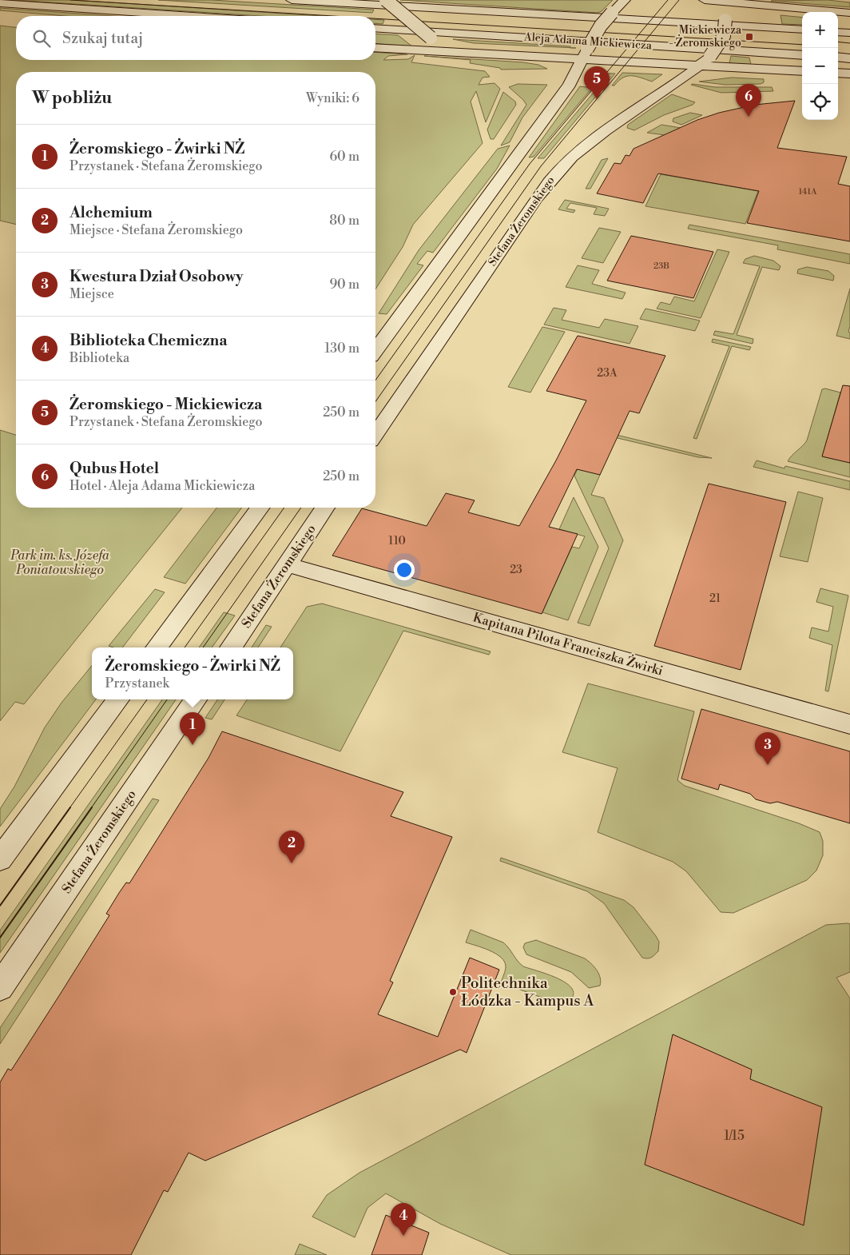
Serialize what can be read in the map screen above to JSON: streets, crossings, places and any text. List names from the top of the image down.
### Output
{
  "streets": {
    "main road": ["Aleja Adama Mickiewicza", "Stefana Żeromskiego", "Kapitana Pilota Franciszka Żwirki"]
  },
  "crossings": [
    ["Aleja Adama Mickiewicza", "Stefana Żeromskiego"],
    ["Stefana Żeromskiego", "Kapitana Pilota Franciszka Żwirki"]
  ],
  "parks": ["Park im. ks. Józefa Poniatowskiego"],
  "places": {
    "transit": ["Mickiewicza - Żeromskiego"],
    "other": ["Politechnika Łódzka - Kampus A"]
  },
  "house_numbers": [
    "141A",
    "23B",
    "23A",
    "110",
    "23",
    "21",
    "1/15"
  ],
  "page": {
    "map_buttons": ["+", "−"],
    "search": "Szukaj tutaj",
    "pins": [
      "5",
      "6",
      "1",
      "3",
      "2",
      "4"
    ],
    "heading": ["W pobliżu", "Wyniki: 6"],
    "list": [
      {
        "mark": "1",
        "name": "Żeromskiego - Żwirki NŻ",
        "note": "Przystanek · Stefana Żeromskiego",
        "value": "60 m"
      },
      {
        "mark": "2",
        "name": "Alchemium",
        "note": "Miejsce · Stefana Żeromskiego",
        "value": "80 m"
      },
      {
        "mark": "3",
        "name": "Kwestura Dział Osobowy",
        "note": "Miejsce",
        "value": "90 m"
      },
      {
        "mark": "4",
        "name": "Biblioteka Chemiczna",
        "note": "Biblioteka",
        "value": "130 m"
      },
      {
        "mark": "5",
        "name": "Żeromskiego - Mickiewicza",
        "note": "Przystanek · Stefana Żeromskiego",
        "value": "250 m"
      },
      {
        "mark": "6",
        "name": "Qubus Hotel",
        "note": "Hotel · Aleja Adama Mickiewicza",
        "value": "250 m"
      }
    ],
    "popup": ["Żeromskiego - Żwirki NŻ", "Przystanek"]
  }
}
